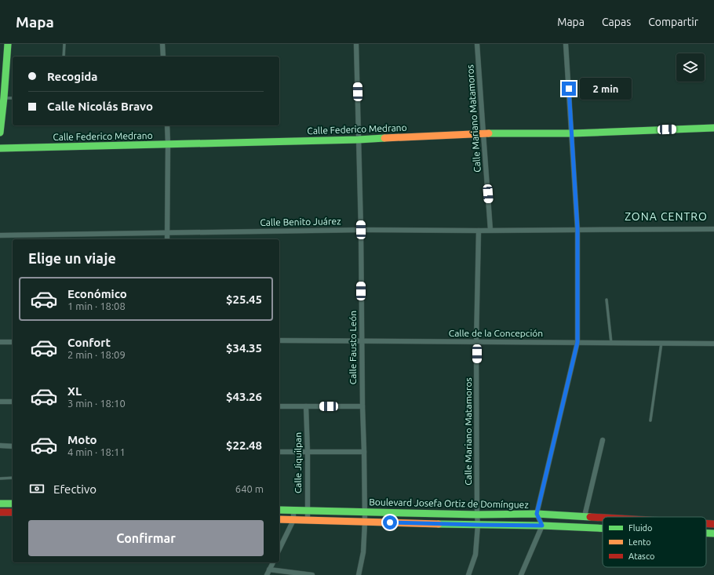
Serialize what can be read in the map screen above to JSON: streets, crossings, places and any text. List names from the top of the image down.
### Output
{
  "streets": {
    "street": [
      "Calle Mariano Matamoros",
      "Calle Federico Medrano",
      "Calle Benito Juárez",
      "Calle de la Concepción",
      "Calle Fausto León",
      "Calle Jiquilpan",
      "Boulevard Josefa Ortiz de Domínguez"
    ]
  },
  "crossings": [
    ["Calle Mariano Matamoros", "Calle Federico Medrano"],
    ["Calle Mariano Matamoros", "Calle Benito Juárez"],
    ["Calle Mariano Matamoros", "Calle de la Concepción"],
    ["Calle Mariano Matamoros", "Boulevard Josefa Ortiz de Domínguez"],
    ["Calle Federico Medrano", "Calle Fausto León"],
    ["Calle Benito Juárez", "Calle Fausto León"],
    ["Calle de la Concepción", "Calle Fausto León"],
    ["Calle Fausto León", "Boulevard Josefa Ortiz de Domínguez"],
    ["Calle Jiquilpan", "Boulevard Josefa Ortiz de Domínguez"]
  ],
  "districts": ["ZONA CENTRO"],
  "legend": ["Fluido", "Lento", "Atasco"],
  "page": {
    "header": "Mapa",
    "nav": ["Mapa", "Capas", "Compartir"],
    "banner": ["Recogida", "Calle Nicolás Bravo"],
    "bubble": "2 min",
    "heading": "Elige un viaje",
    "list": [
      {
        "name": "Económico",
        "note": "1 min · 18:08",
        "value": "$25.45"
      },
      {
        "name": "Confort",
        "note": "2 min · 18:09",
        "value": "$34.35"
      },
      {
        "name": "XL",
        "note": "3 min · 18:10",
        "value": "$43.26"
      },
      {
        "name": "Moto",
        "note": "4 min · 18:11",
        "value": "$22.48"
      }
    ],
    "pay": ["Efectivo", "640 m"],
    "buttons": "Confirmar"
  }
}
